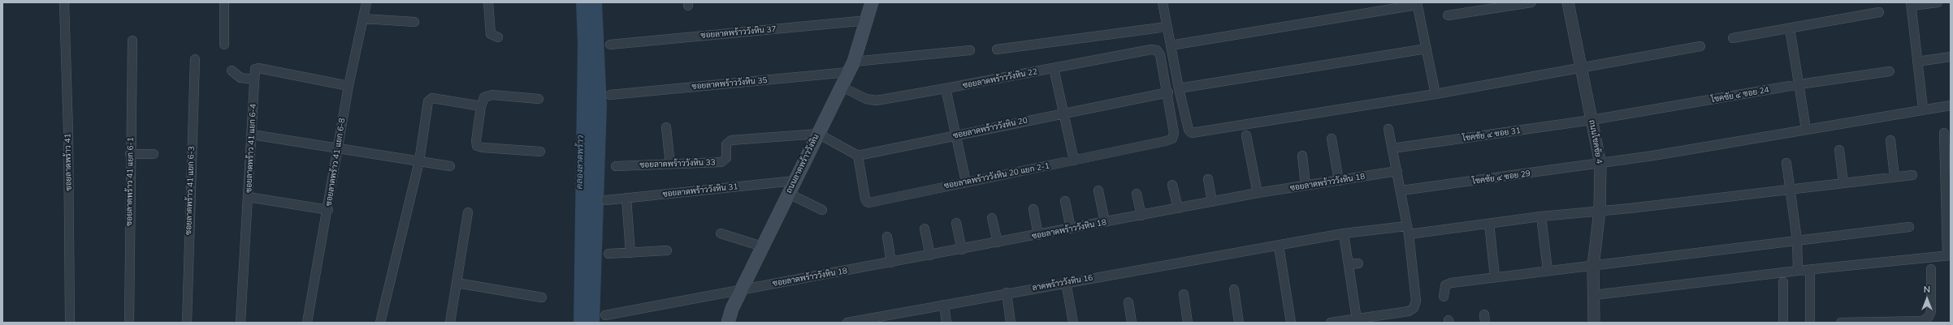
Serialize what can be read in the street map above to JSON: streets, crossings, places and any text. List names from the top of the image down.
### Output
{
  "streets": {
    "main road": ["ถนนลาดพร้าววังหิน"],
    "street": [
      "ซอยลาดพร้าววังหิน 37",
      "ซอยลาดพร้าววังหิน 22",
      "ซอยลาดพร้าววังหิน 35",
      "โชคชัย ๔ ซอย 24",
      "ซอยลาดพร้าววังหิน 20",
      "โชคชัย ๔ ซอย 31",
      "ถนนโชคชัย 4",
      "ซอยลาดพร้าว 41 แยก 6-4",
      "ซอยลาดพร้าว 41",
      "ซอยลาดพร้าว 41 แยก 6-8",
      "ซอยลาดพร้าววังหิน 33",
      "ซอยลาดพร้าววังหิน 20 แยก 2-1",
      "โชคชัย ๔ ซอย 29",
      "ซอยลาดพร้าว 41 แยก 6-1",
      "ซอยลาดพร้าววังหิน 18",
      "ซอยลาดพร้าว 41 แยก 6-3",
      "ซอยลาดพร้าววังหิน 31",
      "ลาดพร้าววังหิน 16"
    ]
  },
  "crossings": [
    ["ซอยลาดพร้าววังหิน 37", "ถนนลาดพร้าววังหิน"],
    ["ซอยลาดพร้าววังหิน 22", "ซอยลาดพร้าววังหิน 20"],
    ["ซอยลาดพร้าววังหิน 22", "ถนนลาดพร้าววังหิน"],
    ["ซอยลาดพร้าววังหิน 22", "ซอยลาดพร้าววังหิน 20 แยก 2-1"],
    ["ซอยลาดพร้าววังหิน 35", "ถนนลาดพร้าววังหิน"],
    ["โชคชัย ๔ ซอย 24", "โชคชัย ๔ ซอย 31"],
    ["โชคชัย ๔ ซอย 24", "ถนนโชคชัย 4"],
    ["ซอยลาดพร้าววังหิน 20", "ซอยลาดพร้าววังหิน 20 แยก 2-1"],
    ["โชคชัย ๔ ซอย 31", "ถนนโชคชัย 4"],
    ["ถนนโชคชัย 4", "โชคชัย ๔ ซอย 29"],
    ["ถนนโชคชัย 4", "ลาดพร้าววังหิน 16"],
    ["ซอยลาดพร้าว 41 แยก 6-4", "ซอยลาดพร้าว 41 แยก 6-8"],
    ["ซอยลาดพร้าววังหิน 33", "ถนนลาดพร้าววังหิน"],
    ["ถนนลาดพร้าววังหิน", "ซอยลาดพร้าววังหิน 18"],
    ["ถนนลาดพร้าววังหิน", "ซอยลาดพร้าววังหิน 31"]
  ],
  "water": ["คลองลาดพร้าว"],
  "north": "top"
}
